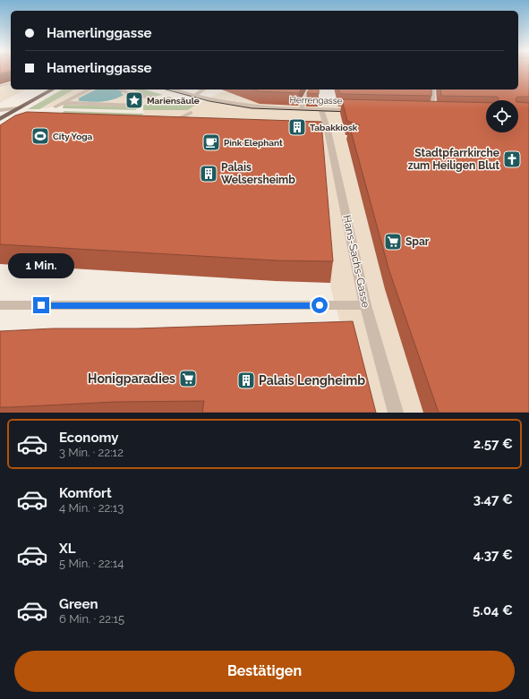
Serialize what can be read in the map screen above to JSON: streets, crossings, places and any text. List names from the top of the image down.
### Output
{
  "streets": {
    "street": ["Herrengasse", "Hans-Sachs-Gasse"]
  },
  "crossings": [
    ["Herrengasse", "Hans-Sachs-Gasse"]
  ],
  "places": {
    "place": ["Mariensäule"],
    "building": ["Tabakkiosk", "Palais Welsersheimb", "Palais Lengheimb"],
    "sports": ["City Yoga"],
    "cafe": ["Pink Elephant"],
    "church": ["Stadtpfarrkirche zum Heiligen Blut"],
    "supermarket": ["Spar", "Honigparadies"]
  },
  "page": {
    "banner": ["Hamerlinggasse", "Hamerlinggasse"],
    "bubble": "1 Min.",
    "list": [
      {
        "name": "Economy",
        "note": "3 Min. · 22:12",
        "value": "2.57 €"
      },
      {
        "name": "Komfort",
        "note": "4 Min. · 22:13",
        "value": "3.47 €"
      },
      {
        "name": "XL",
        "note": "5 Min. · 22:14",
        "value": "4.37 €"
      },
      {
        "name": "Green",
        "note": "6 Min. · 22:15",
        "value": "5.04 €"
      }
    ],
    "buttons": "Bestätigen"
  }
}
